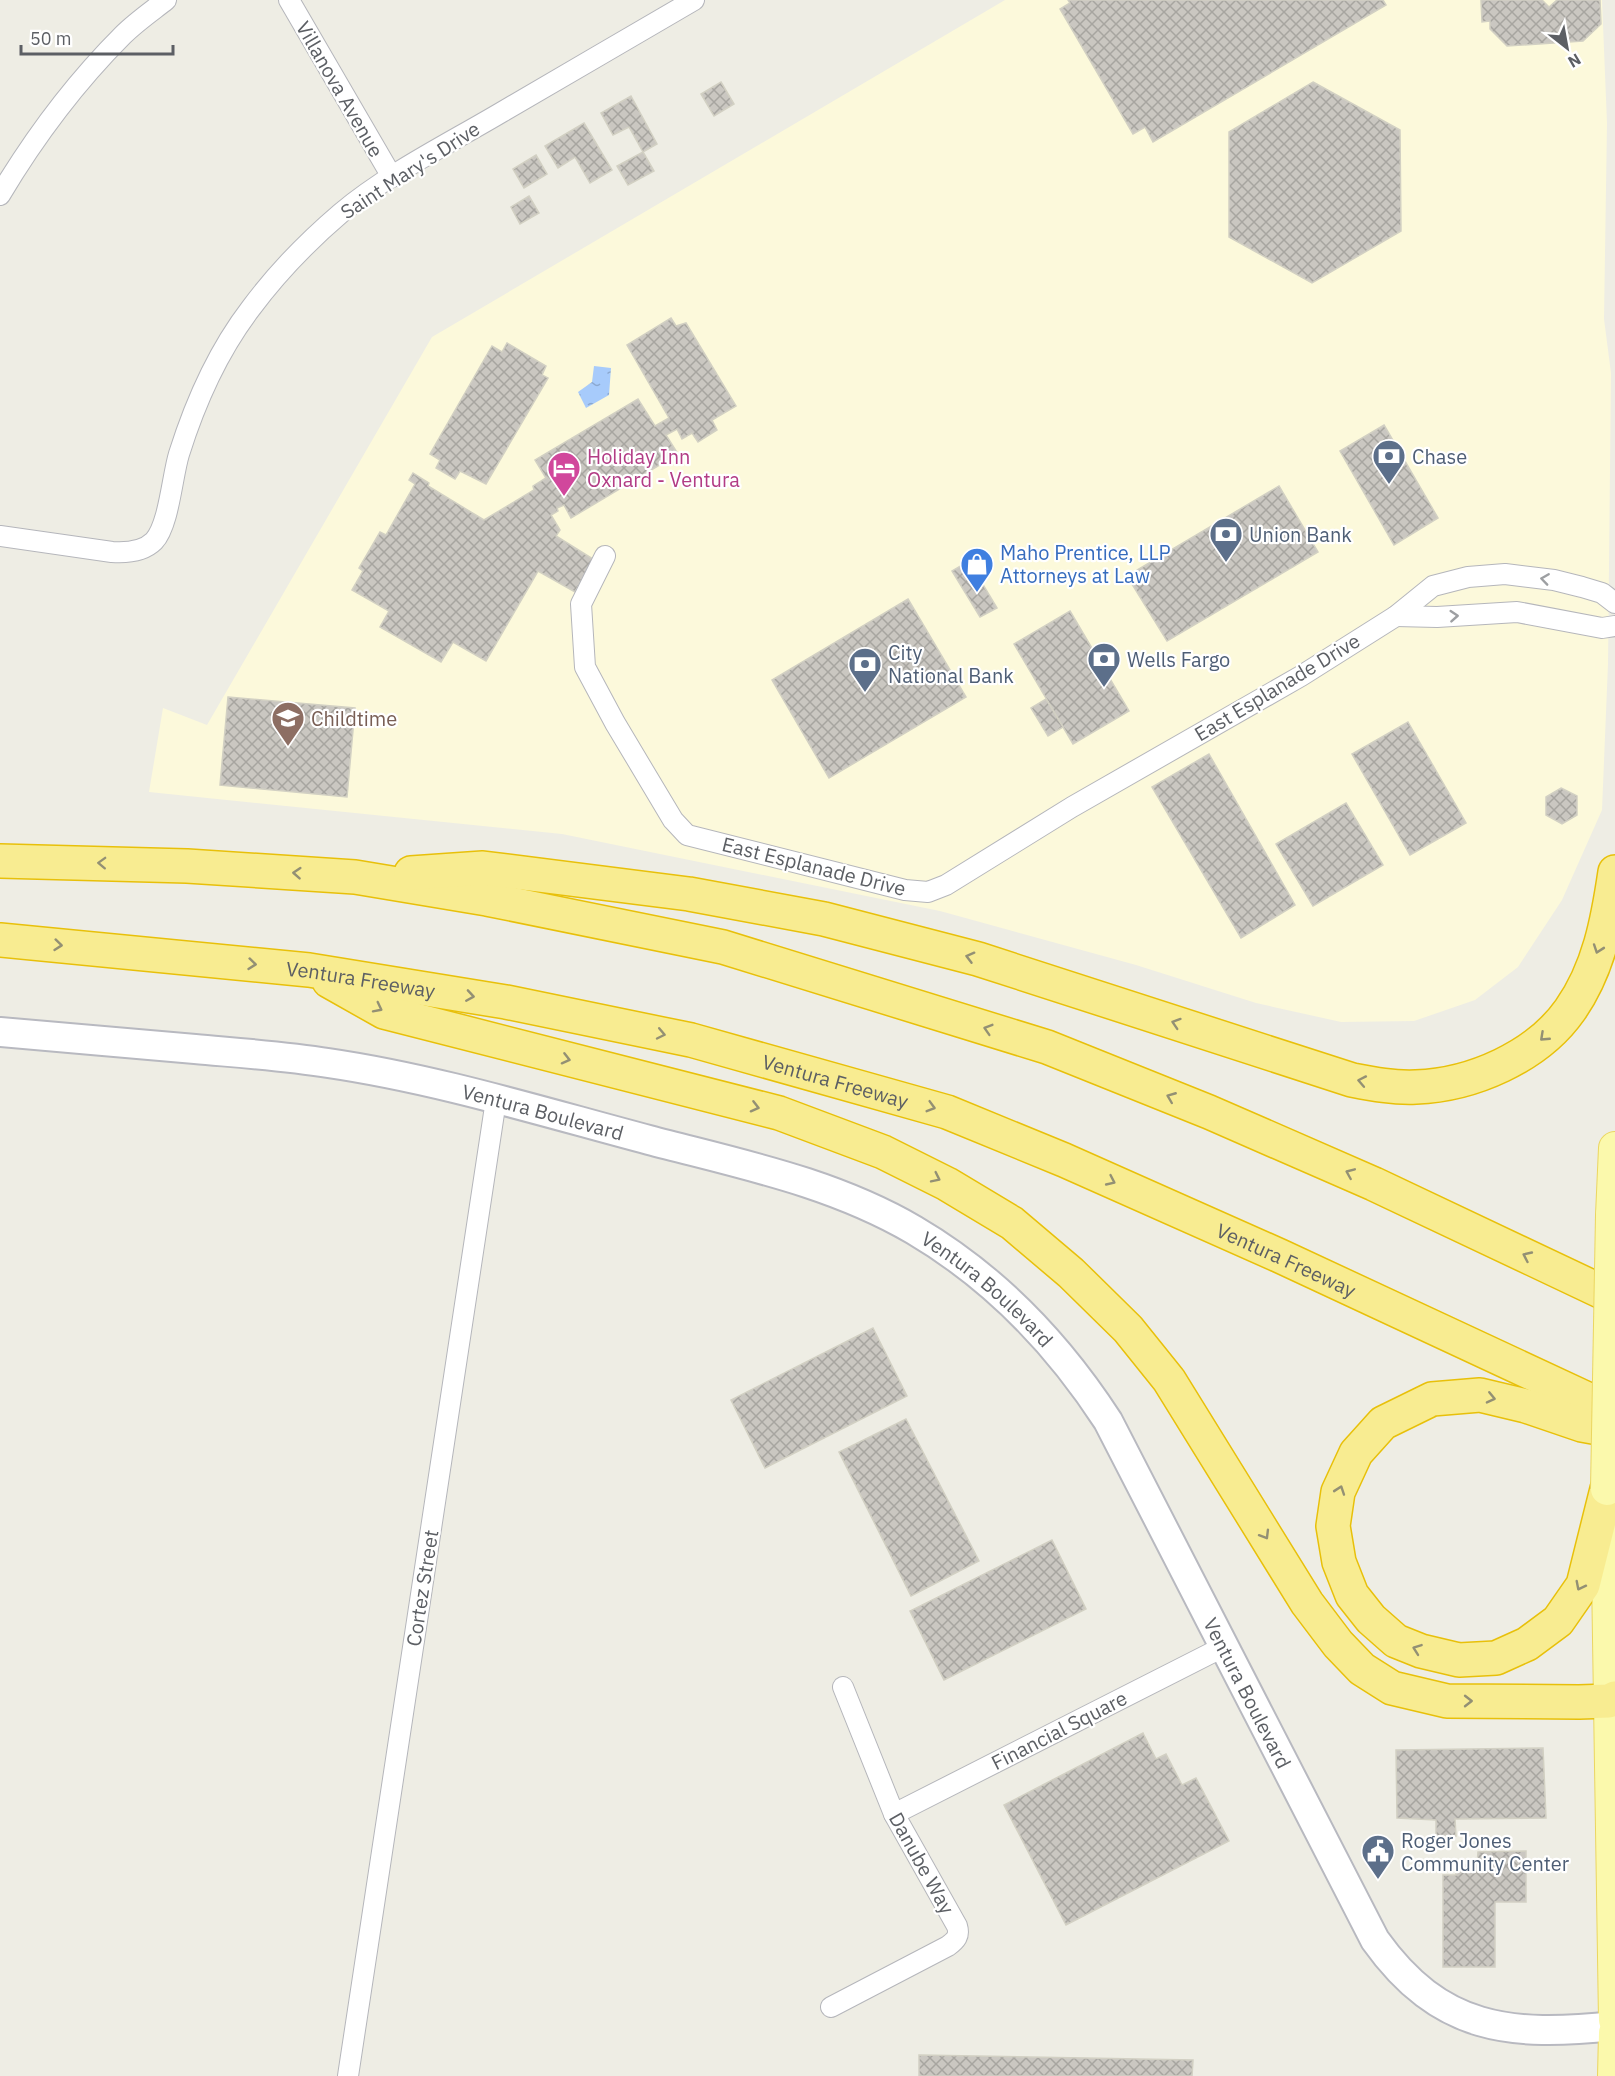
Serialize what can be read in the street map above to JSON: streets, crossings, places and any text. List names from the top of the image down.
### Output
{
  "streets": {
    "highway": ["Ventura Freeway"],
    "street": [
      "Villanova Avenue",
      "Saint Mary's Drive",
      "East Esplanade Drive",
      "Ventura Boulevard",
      "Cortez Street",
      "Financial Square",
      "Danube Way"
    ]
  },
  "crossings": [
    ["Villanova Avenue", "Saint Mary's Drive"],
    ["Ventura Boulevard", "Cortez Street"],
    ["Ventura Boulevard", "Financial Square"],
    ["Financial Square", "Danube Way"]
  ],
  "places": {
    "bank": [
      "Chase",
      "Union Bank",
      "Wells Fargo",
      "City National Bank"
    ],
    "hotel": ["Holiday Inn Oxnard - Ventura"],
    "shop": ["Maho Prentice, LLP Attorneys at Law"],
    "school or university": ["Childtime"],
    "public building": ["Roger Jones Community Center"]
  },
  "scale_bar": "50 m",
  "north": "bottom right"
}
